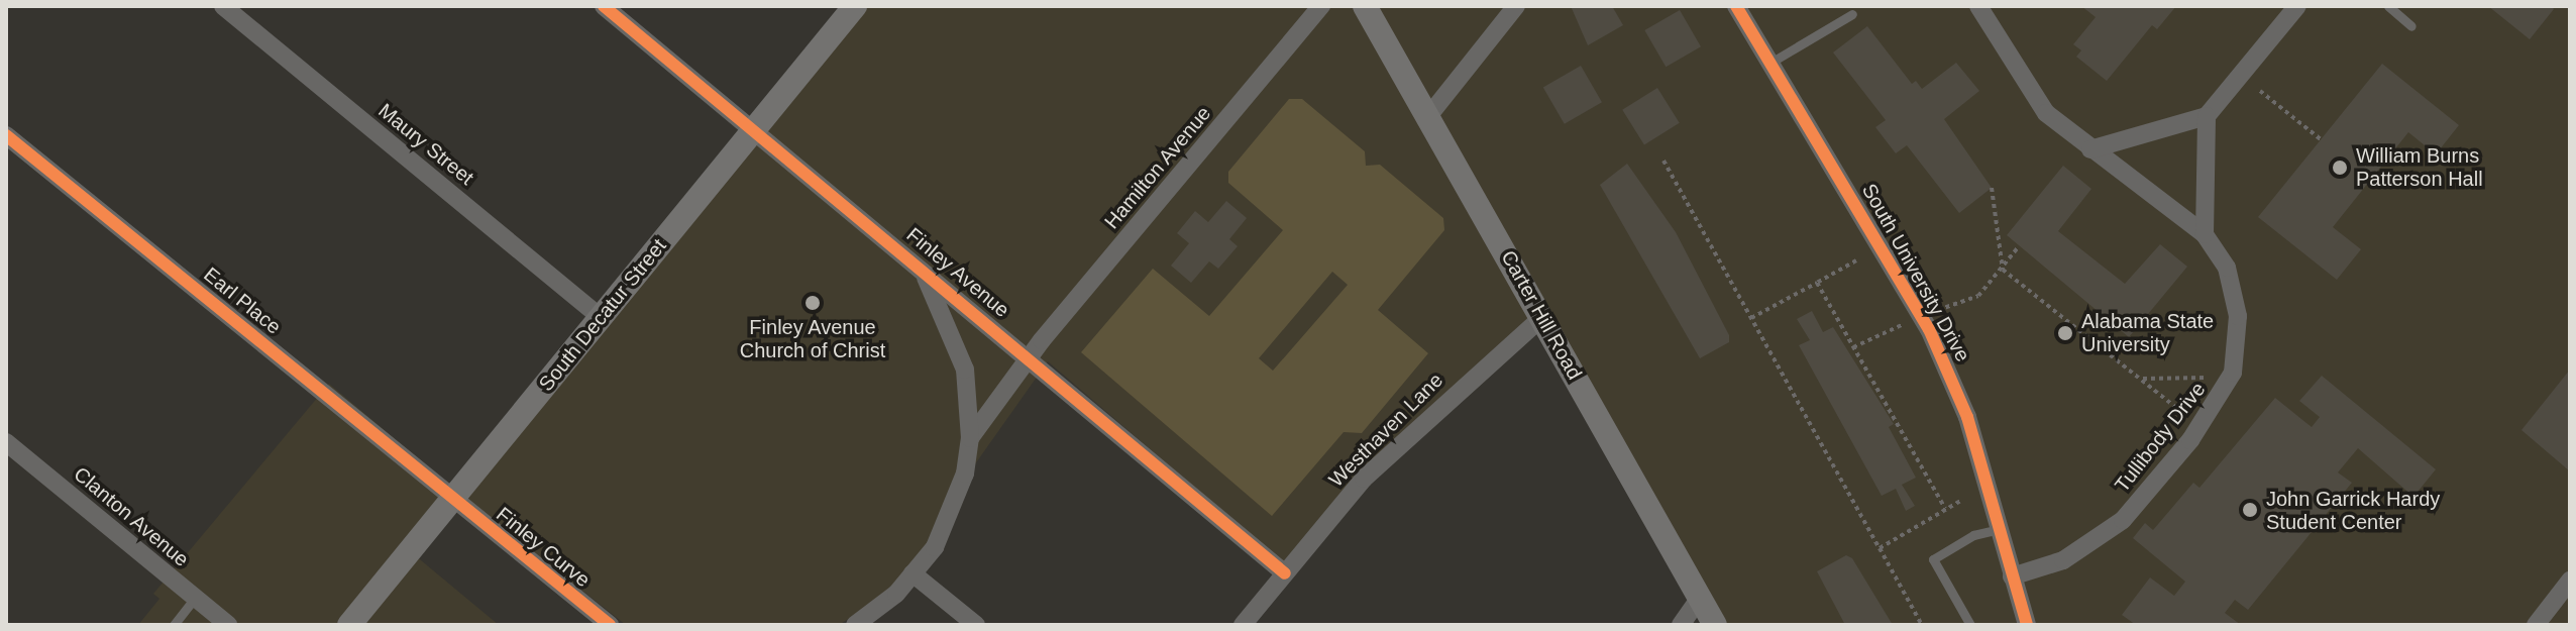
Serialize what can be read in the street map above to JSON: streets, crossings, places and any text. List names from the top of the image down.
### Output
{
  "streets": {
    "main road": ["South Decatur Street", "Carter Hill Road"],
    "street": [
      "Maury Street",
      "Hamilton Avenue",
      "Finley Avenue",
      "South University Drive",
      "Earl Place",
      "Westhaven Lane",
      "Tullibody Drive",
      "Clanton Avenue",
      "Finley Curve"
    ]
  },
  "crossings": [
    ["Maury Street", "South Decatur Street"],
    ["Hamilton Avenue", "Finley Avenue"],
    ["Finley Avenue", "South Decatur Street"],
    ["Finley Avenue", "Westhaven Lane"],
    ["South University Drive", "Tullibody Drive"],
    ["Earl Place", "South Decatur Street"],
    ["Earl Place", "Finley Curve"],
    ["South Decatur Street", "Finley Curve"],
    ["Carter Hill Road", "Westhaven Lane"]
  ],
  "places": [
    "William Burns Patterson Hall",
    "Finley Avenue Church of Christ",
    "Alabama State University",
    "John Garrick Hardy Student Center"
  ]
}
